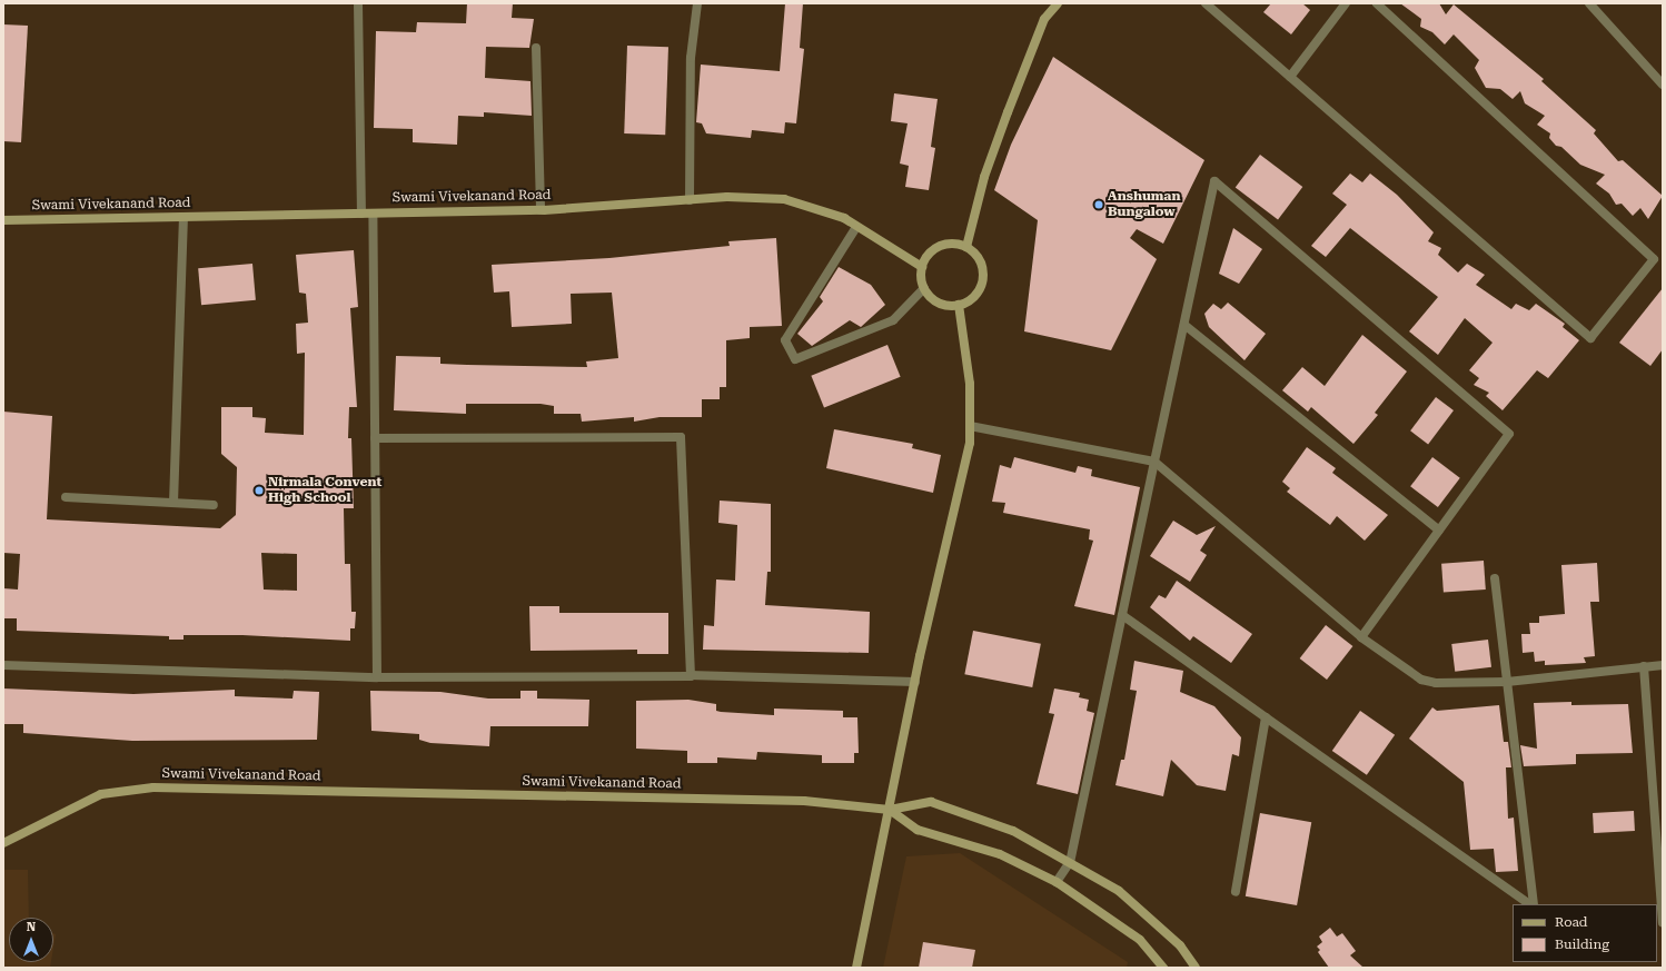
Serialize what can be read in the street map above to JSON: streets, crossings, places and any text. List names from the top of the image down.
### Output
{
  "streets": {
    "main road": ["Swami Vivekanand Road"]
  },
  "places": ["Anshuman Bungalow", "Nirmala Convent High School"],
  "legend": ["Road", "Building"],
  "north": "top"
}
